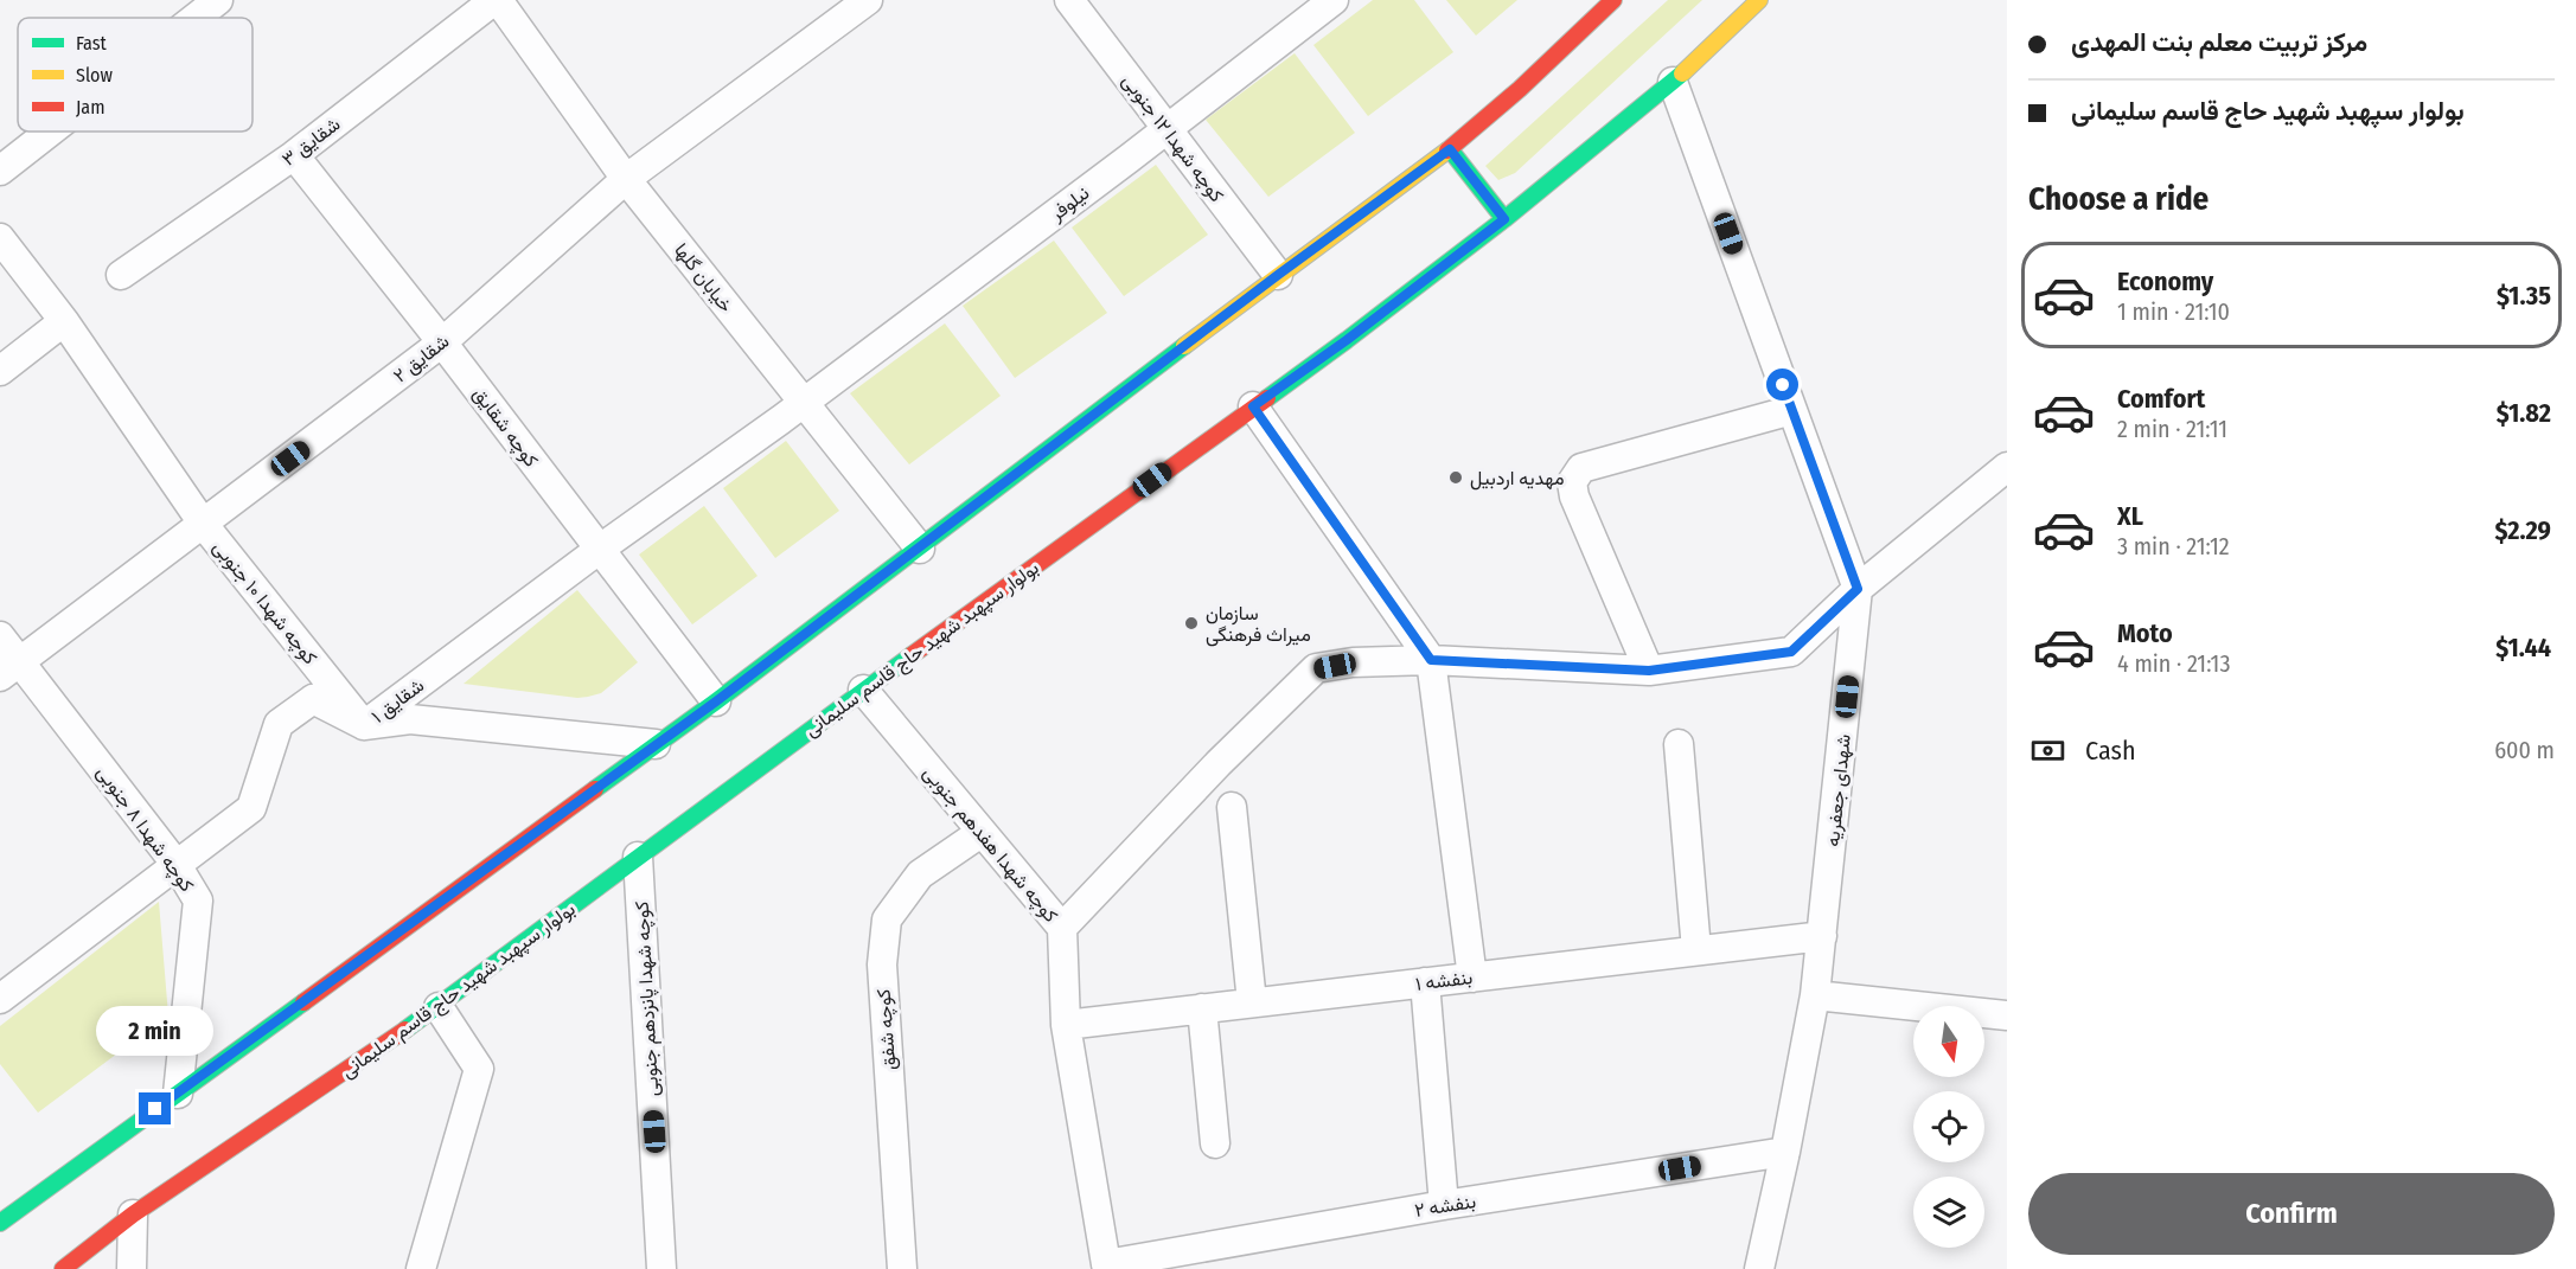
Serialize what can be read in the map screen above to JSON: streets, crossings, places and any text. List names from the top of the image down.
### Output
{
  "streets": {
    "main road": ["بولوار سپهبد شهید حاج قاسم سلیمانی"],
    "street": [
      "کوچه شهدا ۱۲ جنوبی",
      "شقایق ۳",
      "نیلوفر",
      "خیابان گلها",
      "شقایق ۲",
      "کوچه شقایق",
      "کوچه شهدا ۱۰ جنوبی",
      "شقایق ۱",
      "شهدای جعفریه",
      "کوچه شهدا ۸ جنوبی",
      "کوچه شهدا هفدهم جنوبی",
      "بنفشه ۱",
      "کوچه شهدا پانزدهم جنوبی",
      "کوچه شفق",
      "بنفشه ۲"
    ]
  },
  "crossings": [
    ["کوچه شهدا ۱۲ جنوبی", "نیلوفر"],
    ["شقایق ۳", "خیابان گلها"],
    ["شقایق ۳", "کوچه شقایق"],
    ["نیلوفر", "خیابان گلها"],
    ["نیلوفر", "شقایق ۱"],
    ["خیابان گلها", "شقایق ۲"],
    ["خیابان گلها", "شقایق ۱"],
    ["شقایق ۲", "کوچه شقایق"],
    ["شقایق ۲", "کوچه شهدا ۱۰ جنوبی"],
    ["شقایق ۲", "کوچه شهدا ۸ جنوبی"],
    ["کوچه شقایق", "شقایق ۱"],
    ["کوچه شهدا ۱۰ جنوبی", "شقایق ۱"],
    ["بولوار سپهبد شهید حاج قاسم سلیمانی", "شهدای جعفریه"],
    ["بولوار سپهبد شهید حاج قاسم سلیمانی", "کوچه شهدا هفدهم جنوبی"],
    ["بولوار سپهبد شهید حاج قاسم سلیمانی", "کوچه شهدا پانزدهم جنوبی"],
    ["شقایق ۱", "کوچه شهدا ۸ جنوبی"],
    ["شهدای جعفریه", "بنفشه ۱"],
    ["شهدای جعفریه", "بنفشه ۲"],
    ["کوچه شهدا هفدهم جنوبی", "بنفشه ۱"],
    ["کوچه شهدا هفدهم جنوبی", "کوچه شفق"],
    ["کوچه شهدا هفدهم جنوبی", "بنفشه ۲"]
  ],
  "places": ["مهدیه اردبیل", "سازمان میراث فرهنگی"],
  "legend": ["Fast", "Slow", "Jam"],
  "north": "bottom",
  "page": {
    "banner": ["مرکز تربیت معلم بنت المهدی", "بولوار سپهبد شهید حاج قاسم سلیمانی"],
    "heading": "Choose a ride",
    "list": [
      {
        "name": "Economy",
        "note": "1 min · 21:10",
        "value": "$1.35"
      },
      {
        "name": "Comfort",
        "note": "2 min · 21:11",
        "value": "$1.82"
      },
      {
        "name": "XL",
        "note": "3 min · 21:12",
        "value": "$2.29"
      },
      {
        "name": "Moto",
        "note": "4 min · 21:13",
        "value": "$1.44"
      }
    ],
    "pay": ["Cash", "600 m"],
    "bubble": "2 min",
    "buttons": "Confirm"
  }
}
